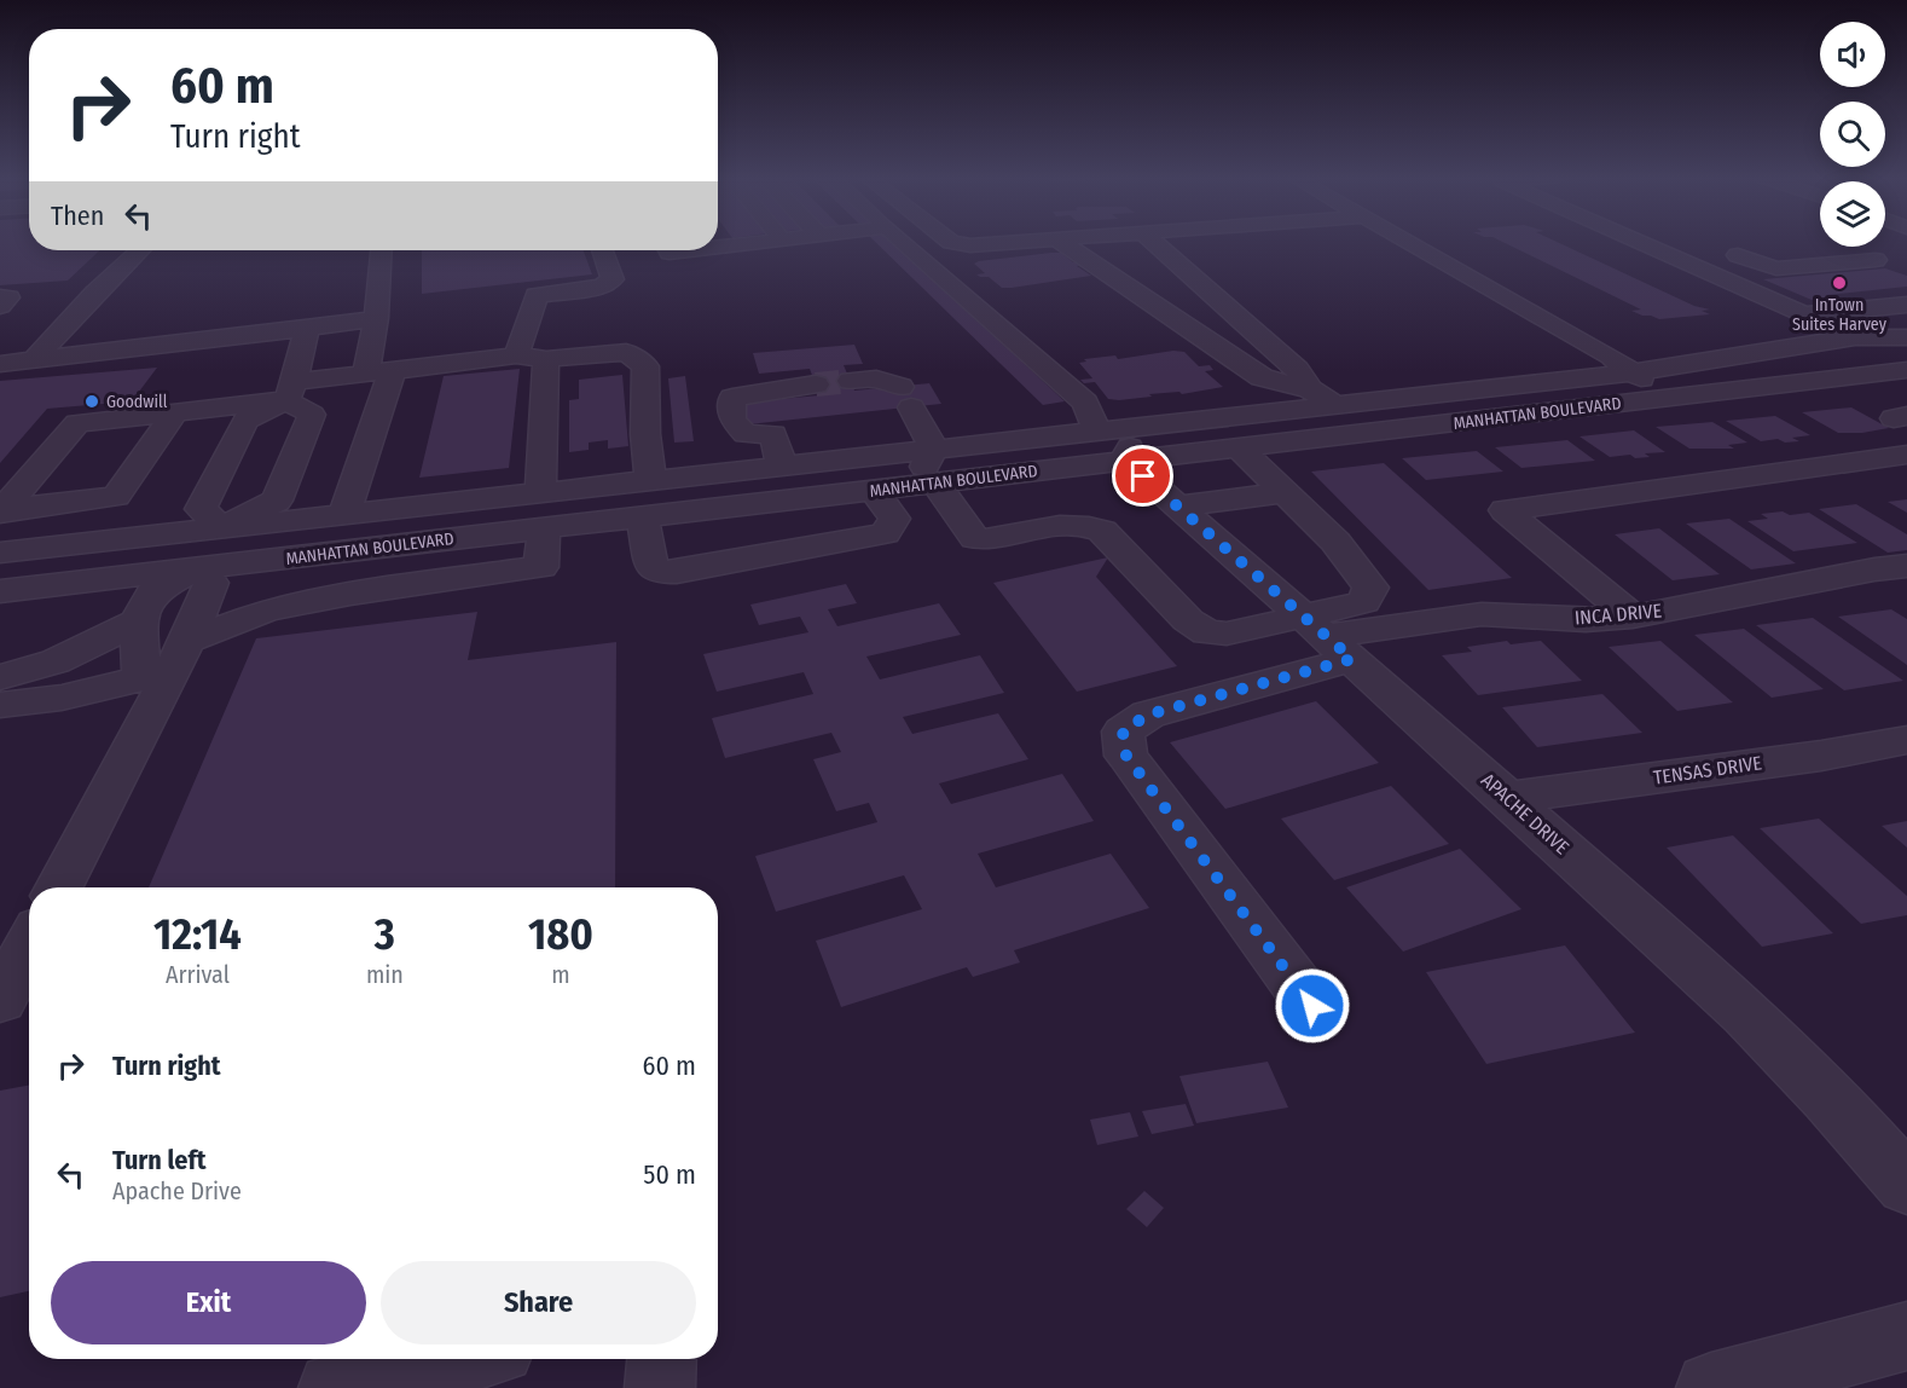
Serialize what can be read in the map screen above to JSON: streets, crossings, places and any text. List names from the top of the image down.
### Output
{
  "streets": {
    "street": [
      "MANHATTAN BOULEVARD",
      "INCA DRIVE",
      "TENSAS DRIVE",
      "APACHE DRIVE"
    ]
  },
  "crossings": [
    ["MANHATTAN BOULEVARD", "APACHE DRIVE"],
    ["INCA DRIVE", "APACHE DRIVE"],
    ["TENSAS DRIVE", "APACHE DRIVE"]
  ],
  "places": ["InTown Suites Harvey", "Goodwill"],
  "page": {
    "turn": ["60 m", "Turn right"],
    "then": "Then",
    "eta": [
      "12:14",
      "Arrival",
      "3",
      "min",
      "180",
      "m"
    ],
    "list": [
      {
        "name": "Turn right",
        "value": "60 m"
      },
      {
        "name": "Turn left",
        "note": "Apache Drive",
        "value": "50 m"
      }
    ],
    "buttons": ["Exit", "Share"]
  }
}
